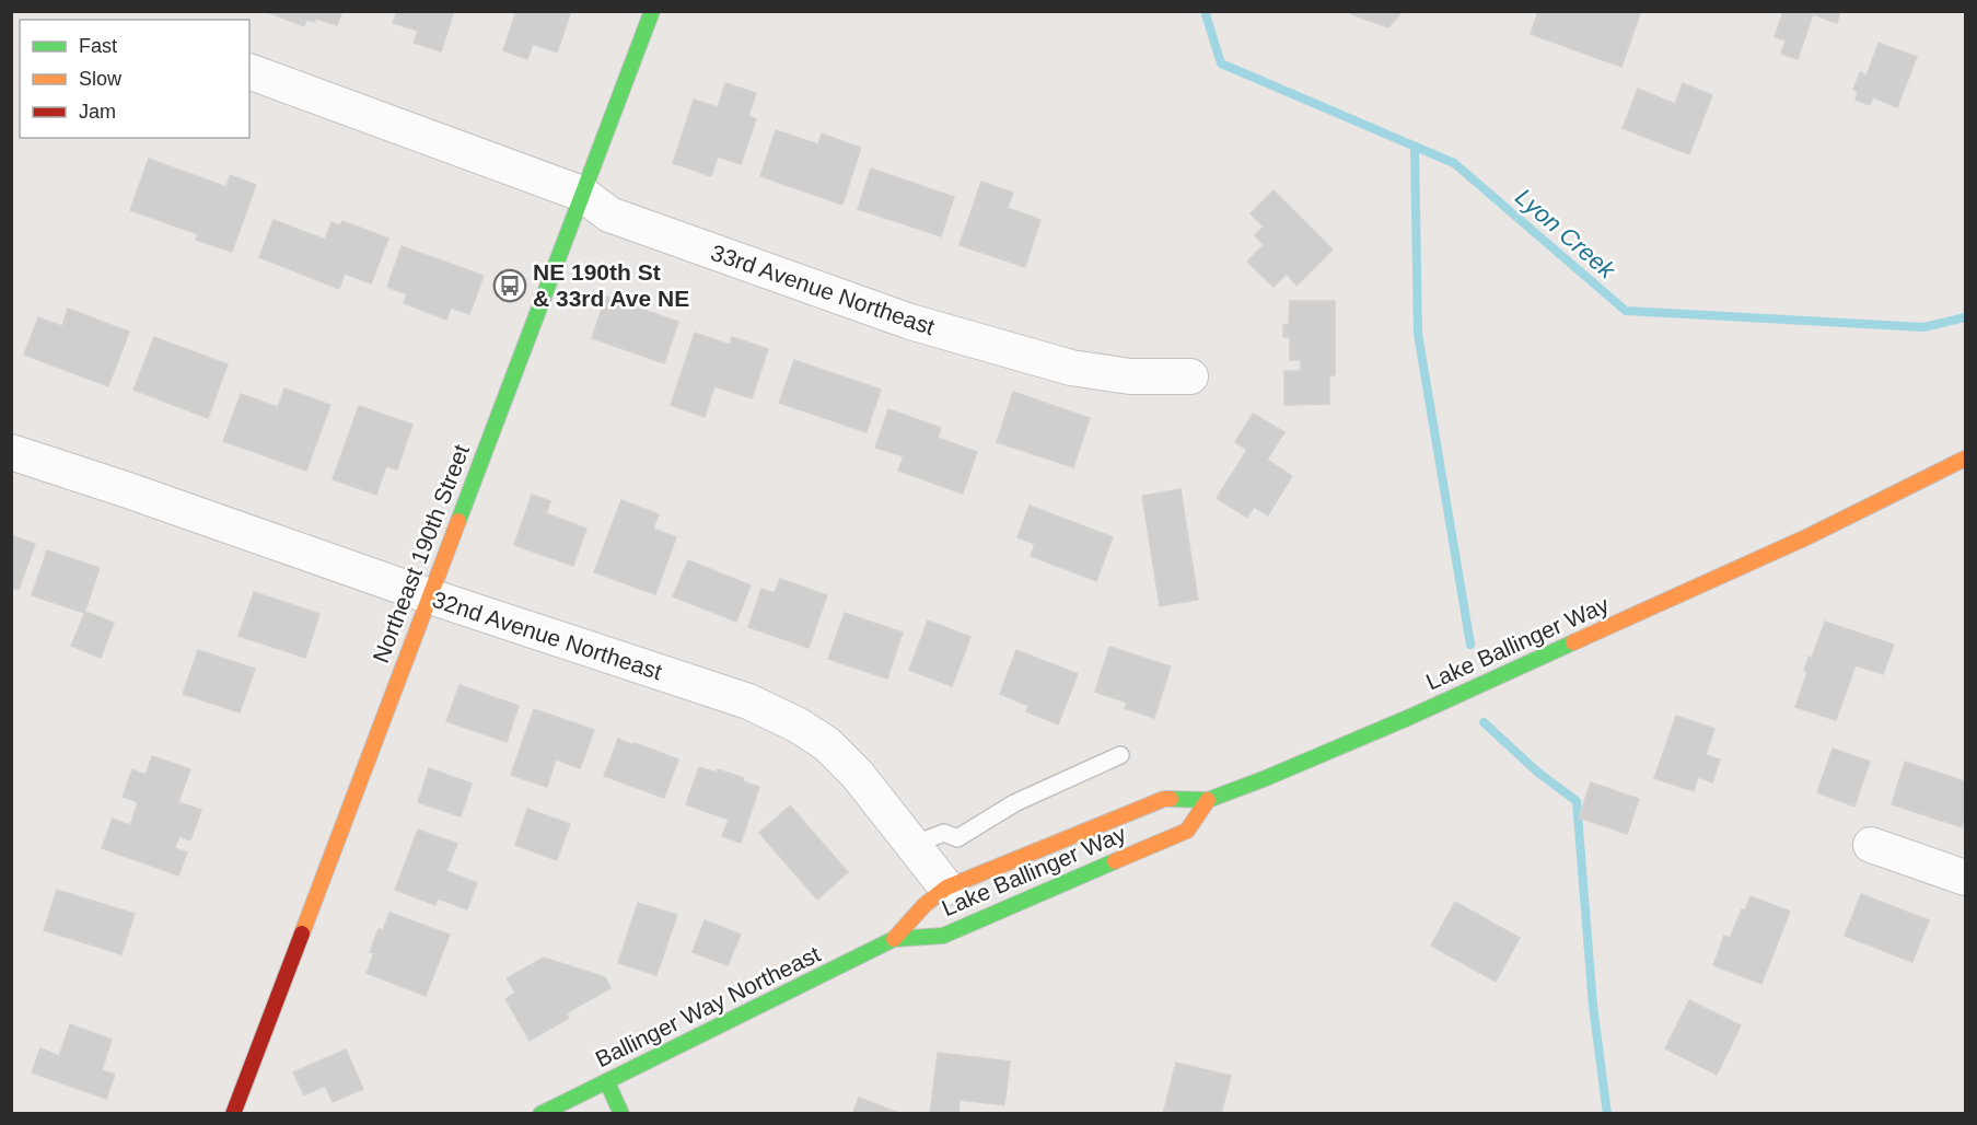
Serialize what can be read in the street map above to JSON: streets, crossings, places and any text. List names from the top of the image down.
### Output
{
  "streets": {
    "main road": ["Northeast 190th Street", "Lake Ballinger Way", "Ballinger Way Northeast"],
    "street": ["33rd Avenue Northeast", "32nd Avenue Northeast"]
  },
  "crossings": [
    ["33rd Avenue Northeast", "Northeast 190th Street"],
    ["Northeast 190th Street", "32nd Avenue Northeast"],
    ["32nd Avenue Northeast", "Lake Ballinger Way"],
    ["Lake Ballinger Way", "Ballinger Way Northeast"]
  ],
  "water": ["Lyon Creek"],
  "places": {
    "bus stop": ["NE 190th St & 33rd Ave NE"]
  },
  "legend": ["Fast", "Slow", "Jam"]
}
